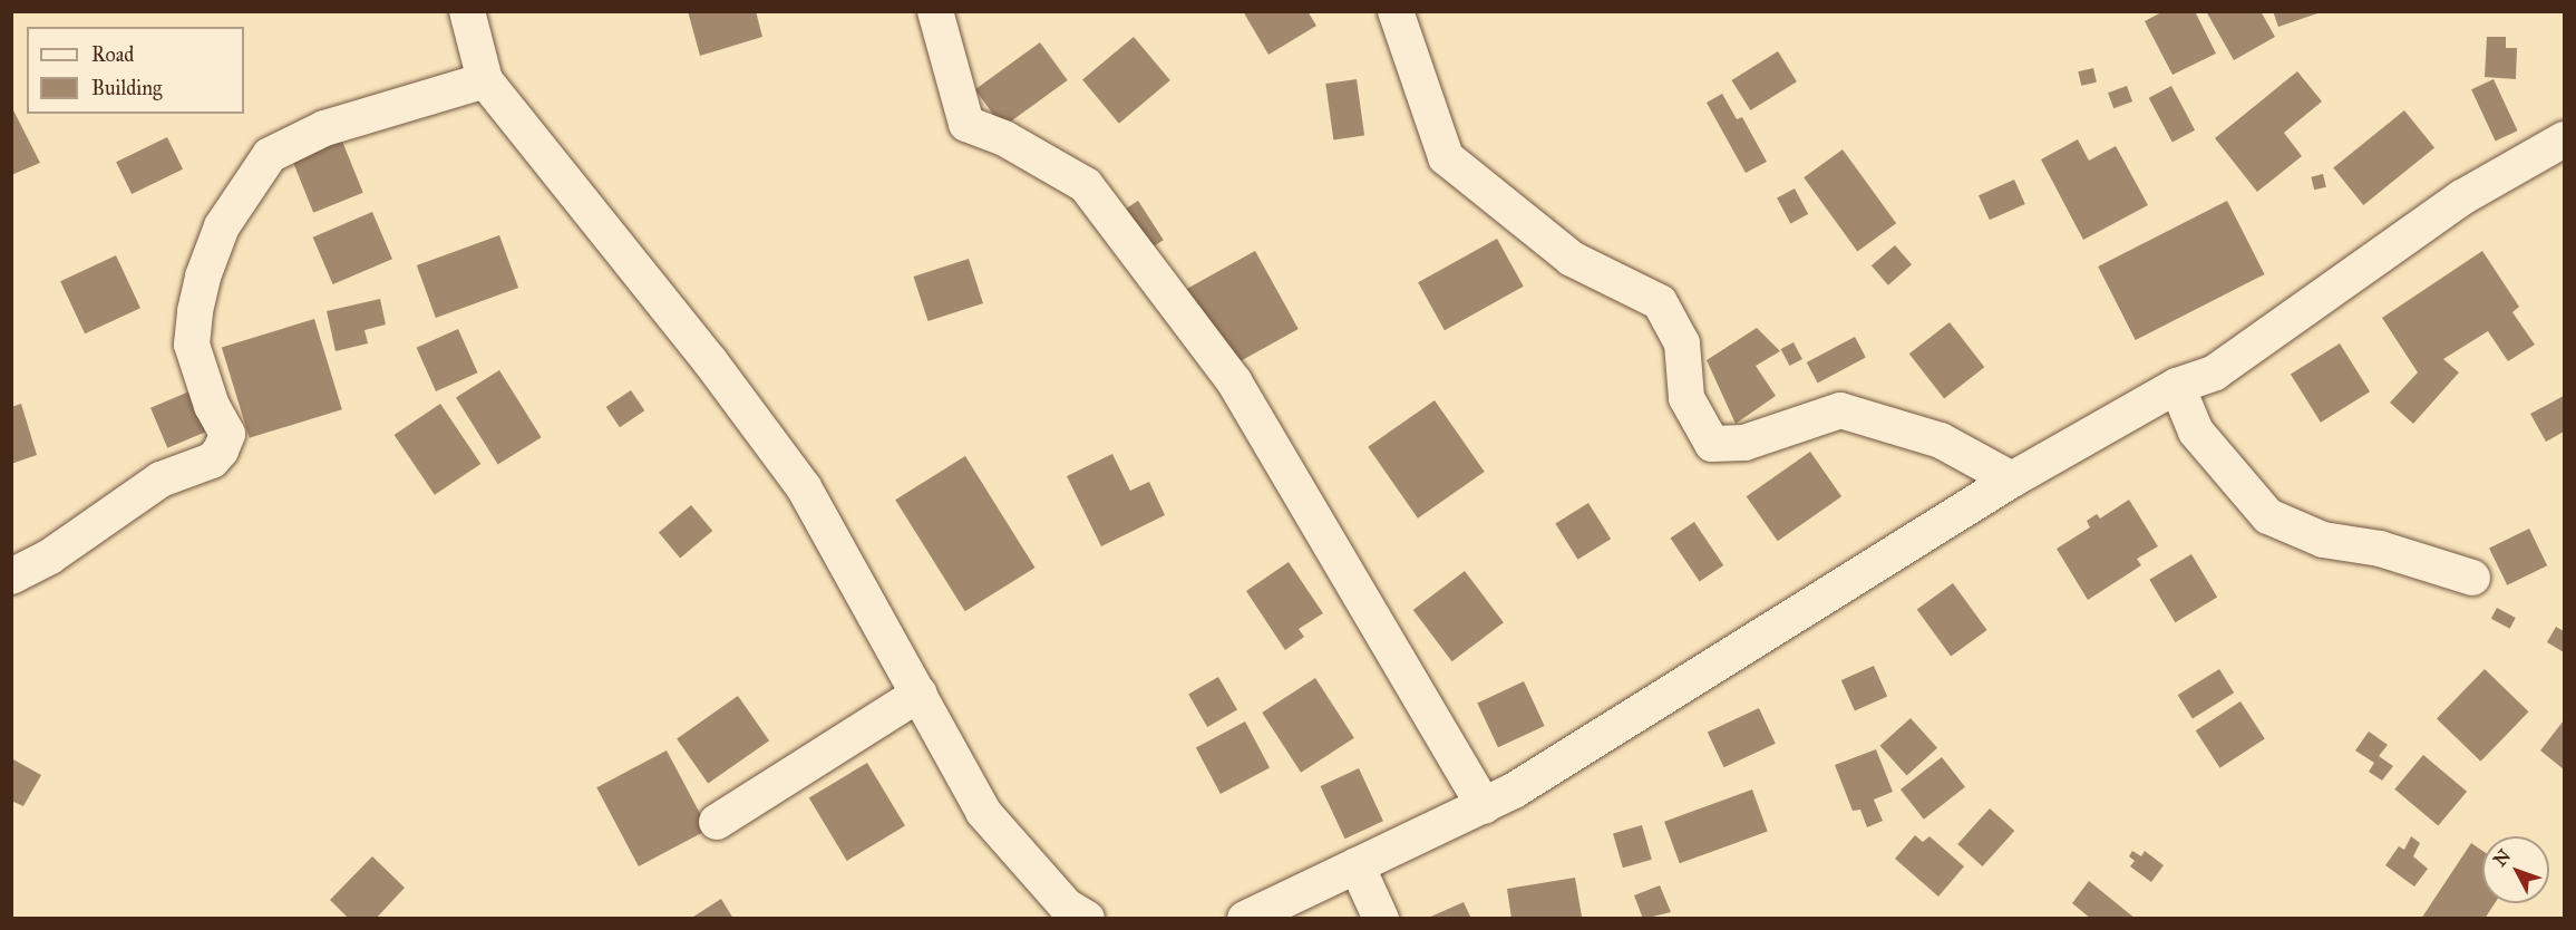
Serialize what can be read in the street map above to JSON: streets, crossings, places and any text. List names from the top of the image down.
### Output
{
  "legend": ["Road", "Building"],
  "north": "top left"
}
